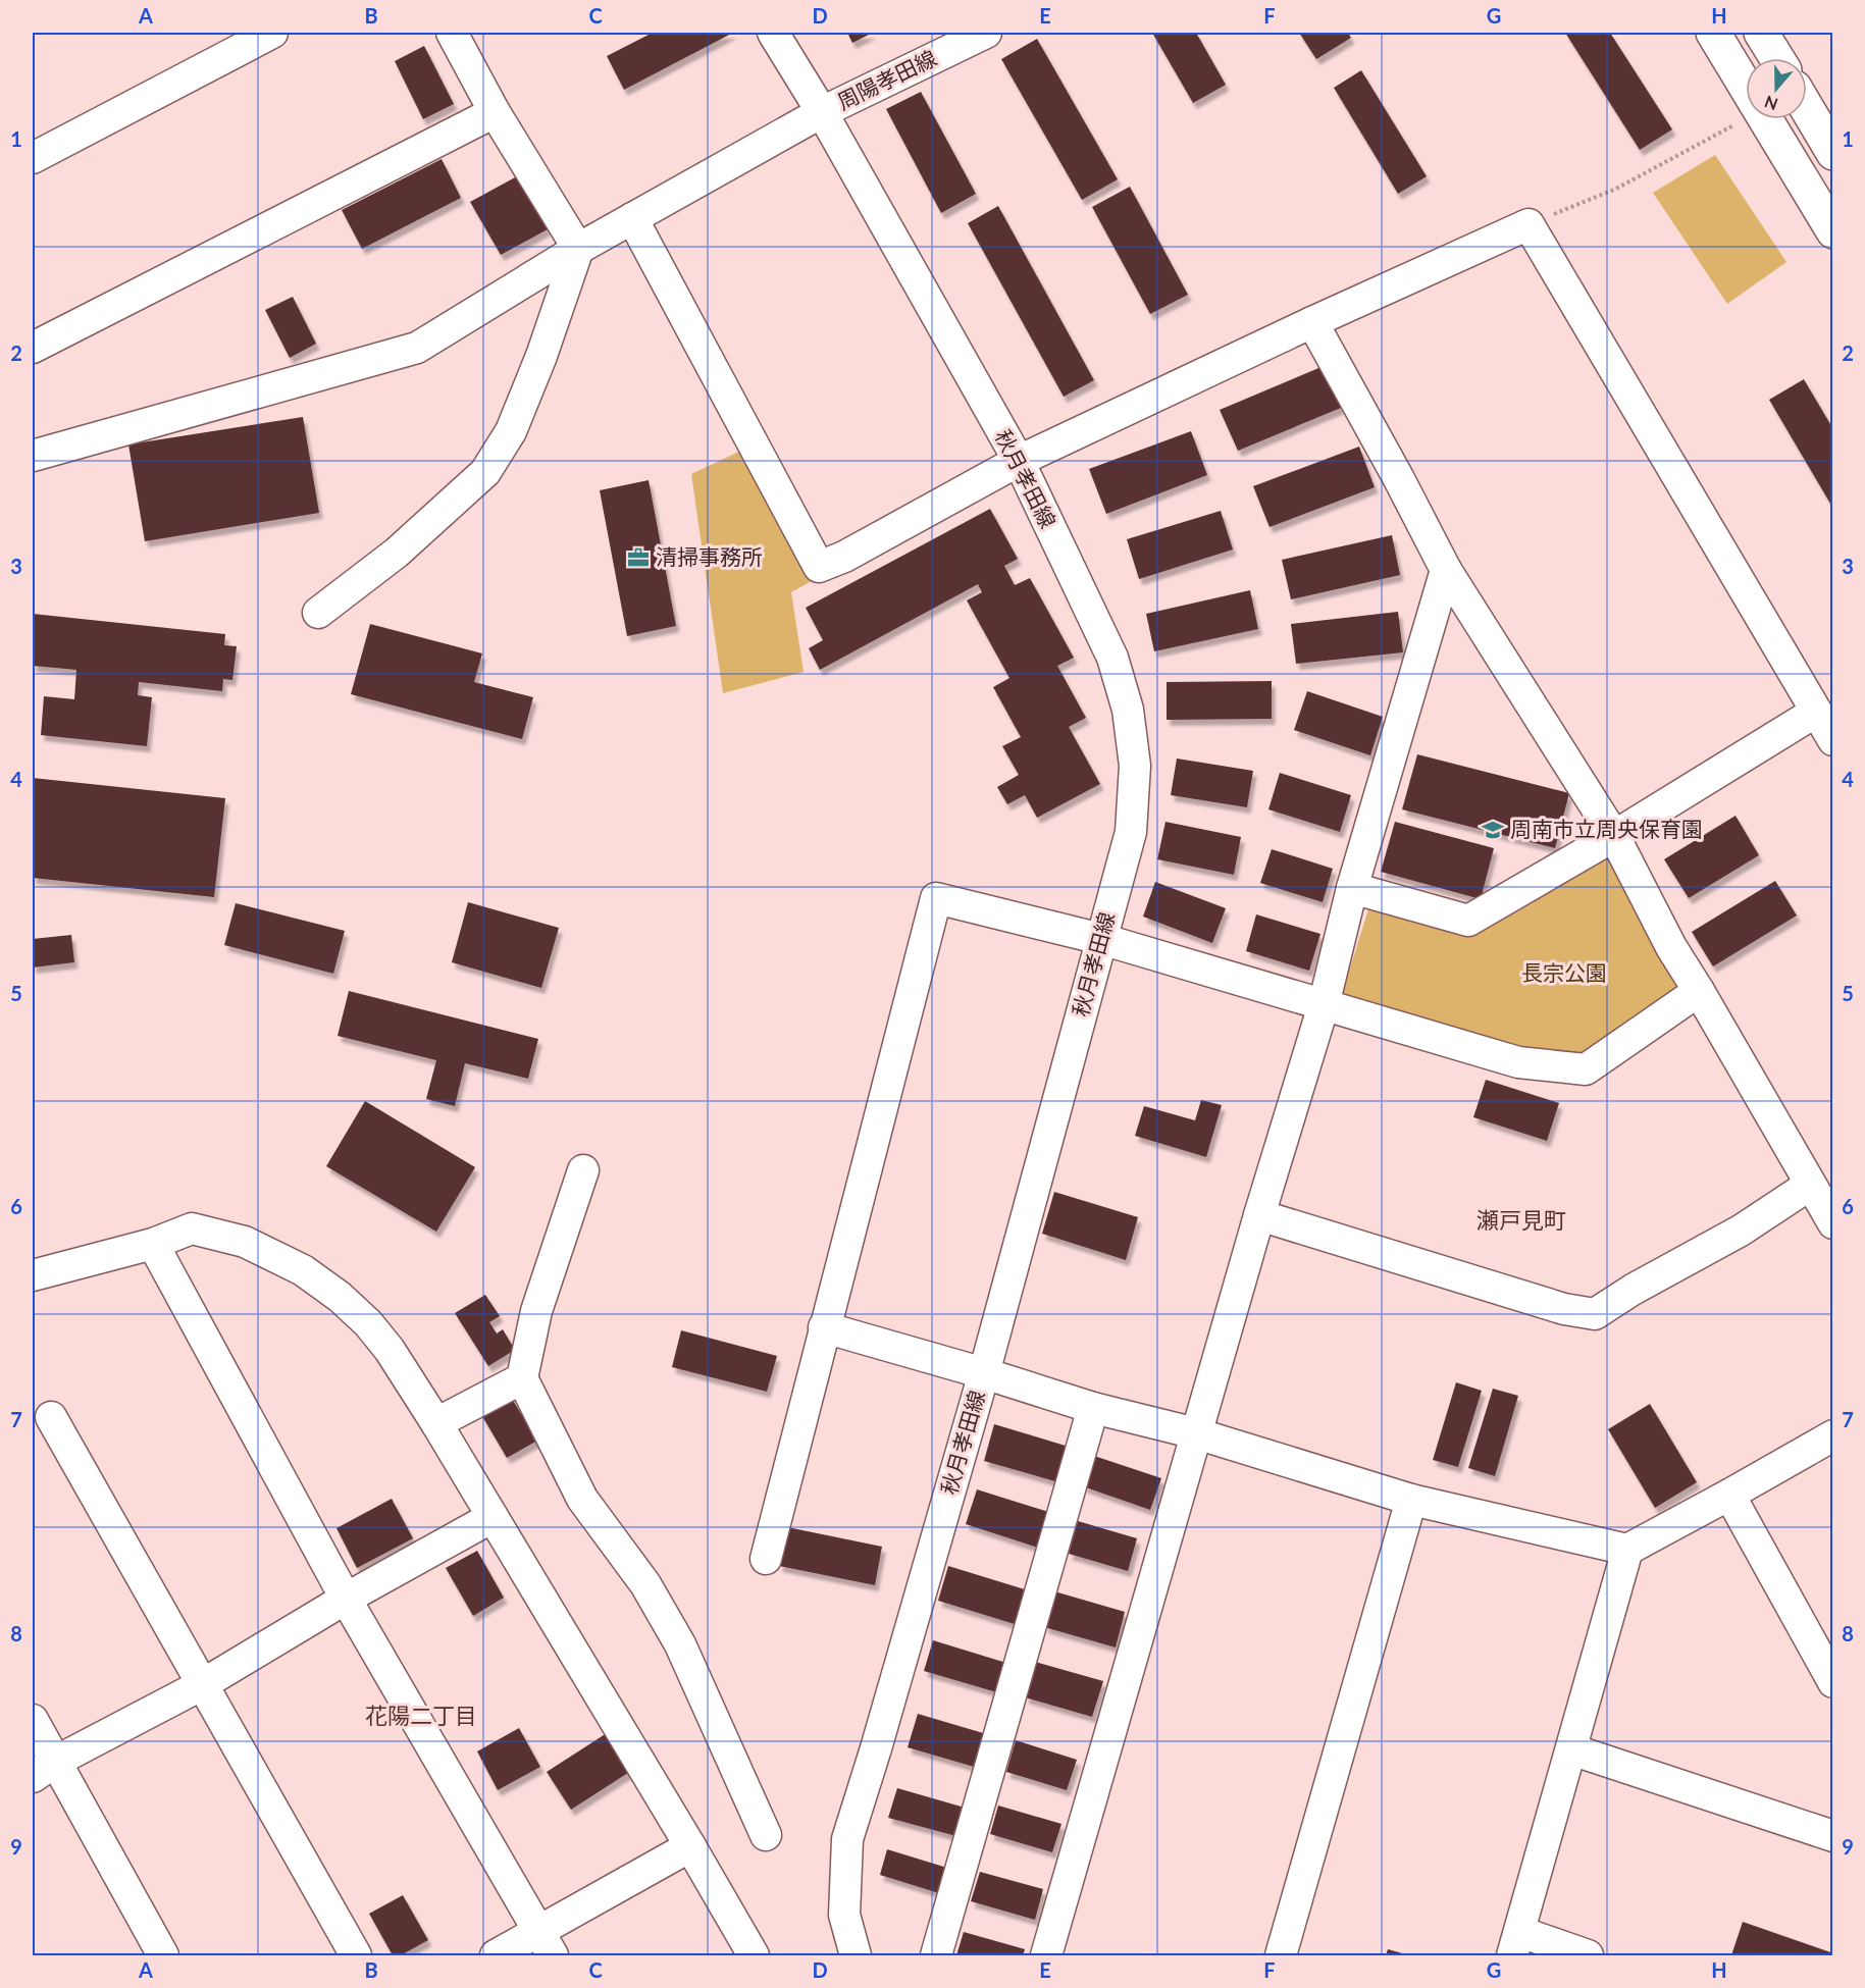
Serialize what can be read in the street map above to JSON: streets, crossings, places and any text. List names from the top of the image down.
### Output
{
  "streets": {
    "street": ["周陽孝田線", "秋月孝田線"]
  },
  "crossings": [
    ["周陽孝田線", "秋月孝田線"]
  ],
  "districts": ["瀬戸見町", "花陽二丁目"],
  "parks": ["長宗公園"],
  "places": {
    "office": ["清掃事務所"],
    "school or university": ["周南市立周央保育園"]
  },
  "north": "bottom",
  "grid": {
    "columns": [
      "A",
      "B",
      "C",
      "D",
      "E",
      "F",
      "G",
      "H"
    ],
    "rows": [
      "1",
      "2",
      "3",
      "4",
      "5",
      "6",
      "7",
      "8",
      "9"
    ]
  }
}
